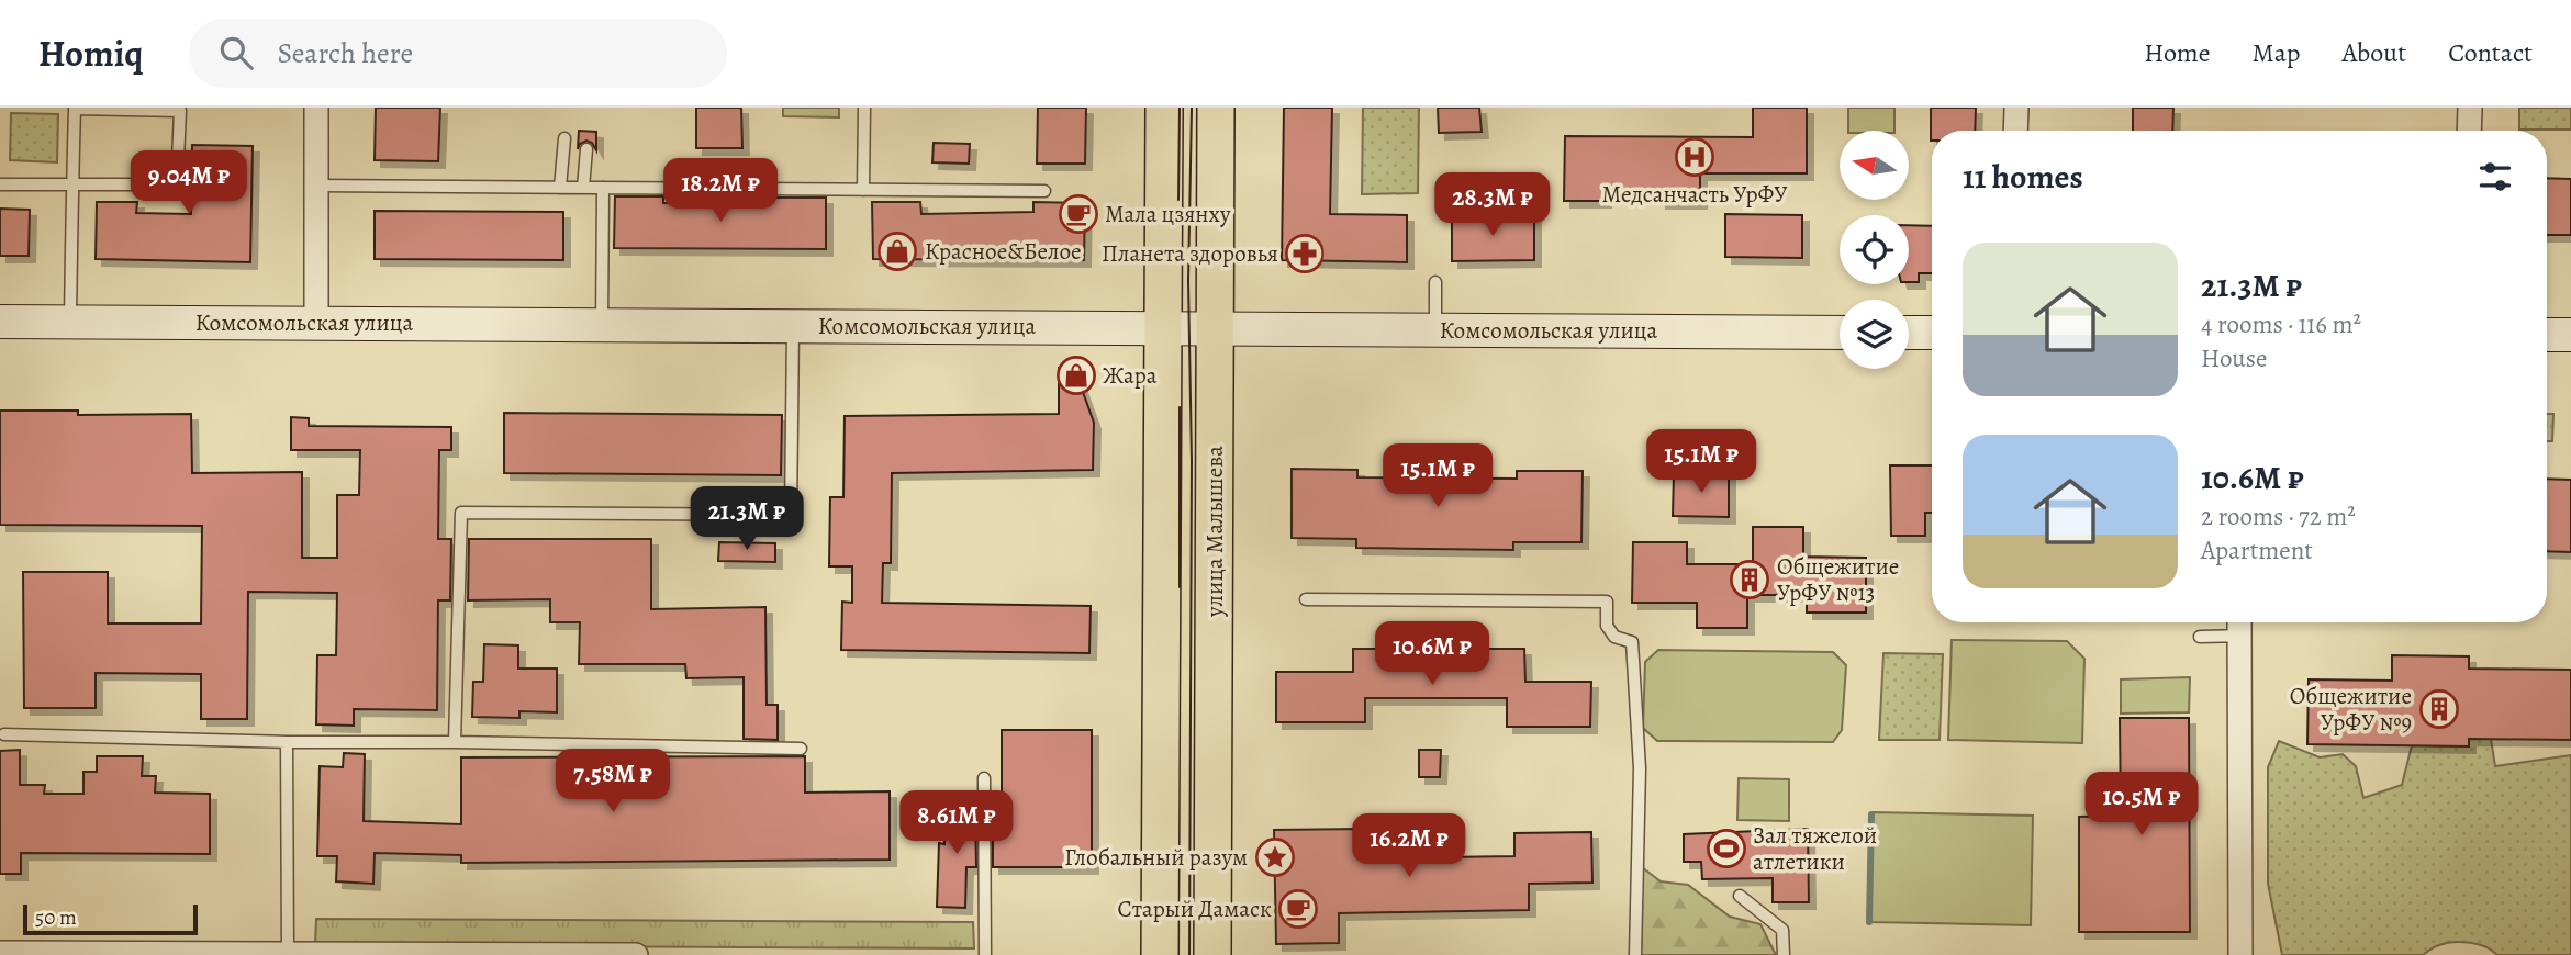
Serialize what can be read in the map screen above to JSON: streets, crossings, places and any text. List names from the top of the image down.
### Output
{
  "streets": {
    "main road": ["Комсомольская улица", "улица Малышева"]
  },
  "crossings": [
    ["Комсомольская улица", "улица Малышева"]
  ],
  "places": {
    "hospital": ["Медсанчасть УрФУ"],
    "cafe": ["Мала цзянху", "Старый Дамаск"],
    "shop": ["Красное&Белое", "Жара"],
    "pharmacy": ["Планета здоровья"],
    "building": ["Общежитие УрФУ №13", "Общежитие УрФУ №9"],
    "sports": ["Зал тяжелой атлетики"],
    "place": ["Глобальный разум"]
  },
  "scale_bar": "50 m",
  "north": "left",
  "page": {
    "header": "Homiq",
    "search": "Search here",
    "nav": [
      "Home",
      "Map",
      "About",
      "Contact"
    ],
    "heading": "11 homes",
    "price": [
      "9.04M ₽",
      "18.2M ₽",
      "28.3M ₽",
      "15.1M ₽",
      "15.1M ₽",
      "21.3M ₽",
      "10.6M ₽",
      "7.58M ₽",
      "10.5M ₽",
      "8.61M ₽",
      "16.2M ₽"
    ],
    "list": [
      {
        "name": "21.3M ₽",
        "note": "4 rooms · 116 m² · House"
      },
      {
        "name": "10.6M ₽",
        "note": "2 rooms · 72 m² · Apartment"
      }
    ],
    "scale": "50 m"
  }
}
